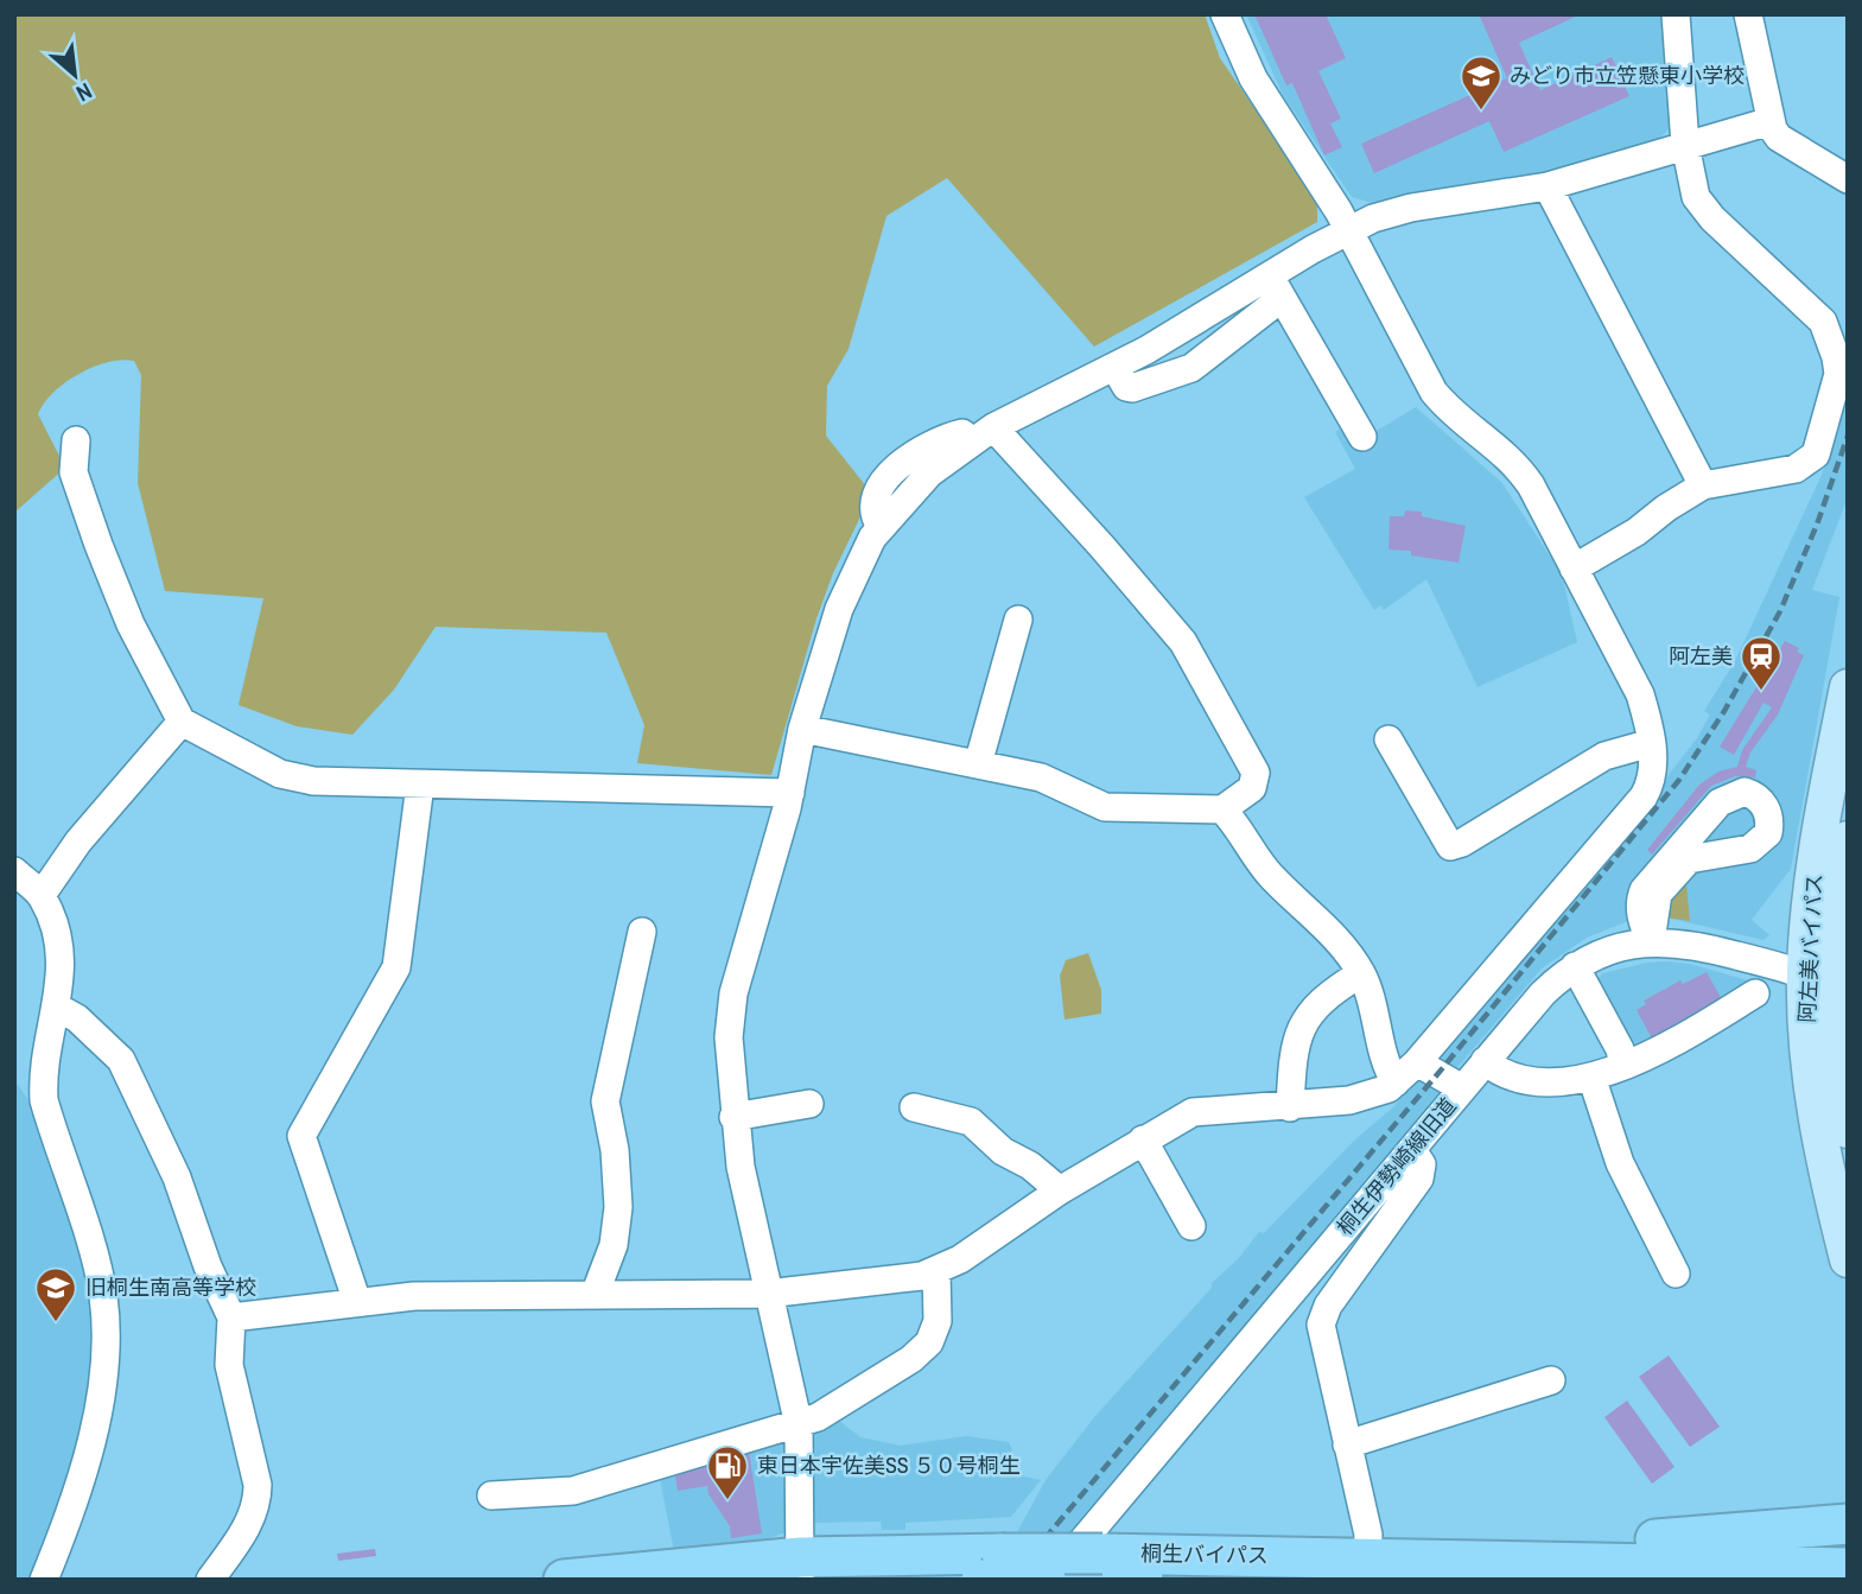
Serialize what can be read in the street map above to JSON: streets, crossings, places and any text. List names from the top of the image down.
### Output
{
  "streets": {
    "highway": ["桐生バイパス"],
    "main road": ["阿左美バイパス"],
    "street": ["桐生伊勢崎線旧道"]
  },
  "crossings": [
    ["阿左美バイパス", "桐生伊勢崎線旧道"],
    ["桐生伊勢崎線旧道", "桐生バイパス"]
  ],
  "places": {
    "school or university": ["みどり市立笠懸東小学校", "旧桐生南高等学校"],
    "station": ["阿左美"],
    "fuel station": ["東日本宇佐美SS ５０号桐生"]
  },
  "north": "bottom right"
}
